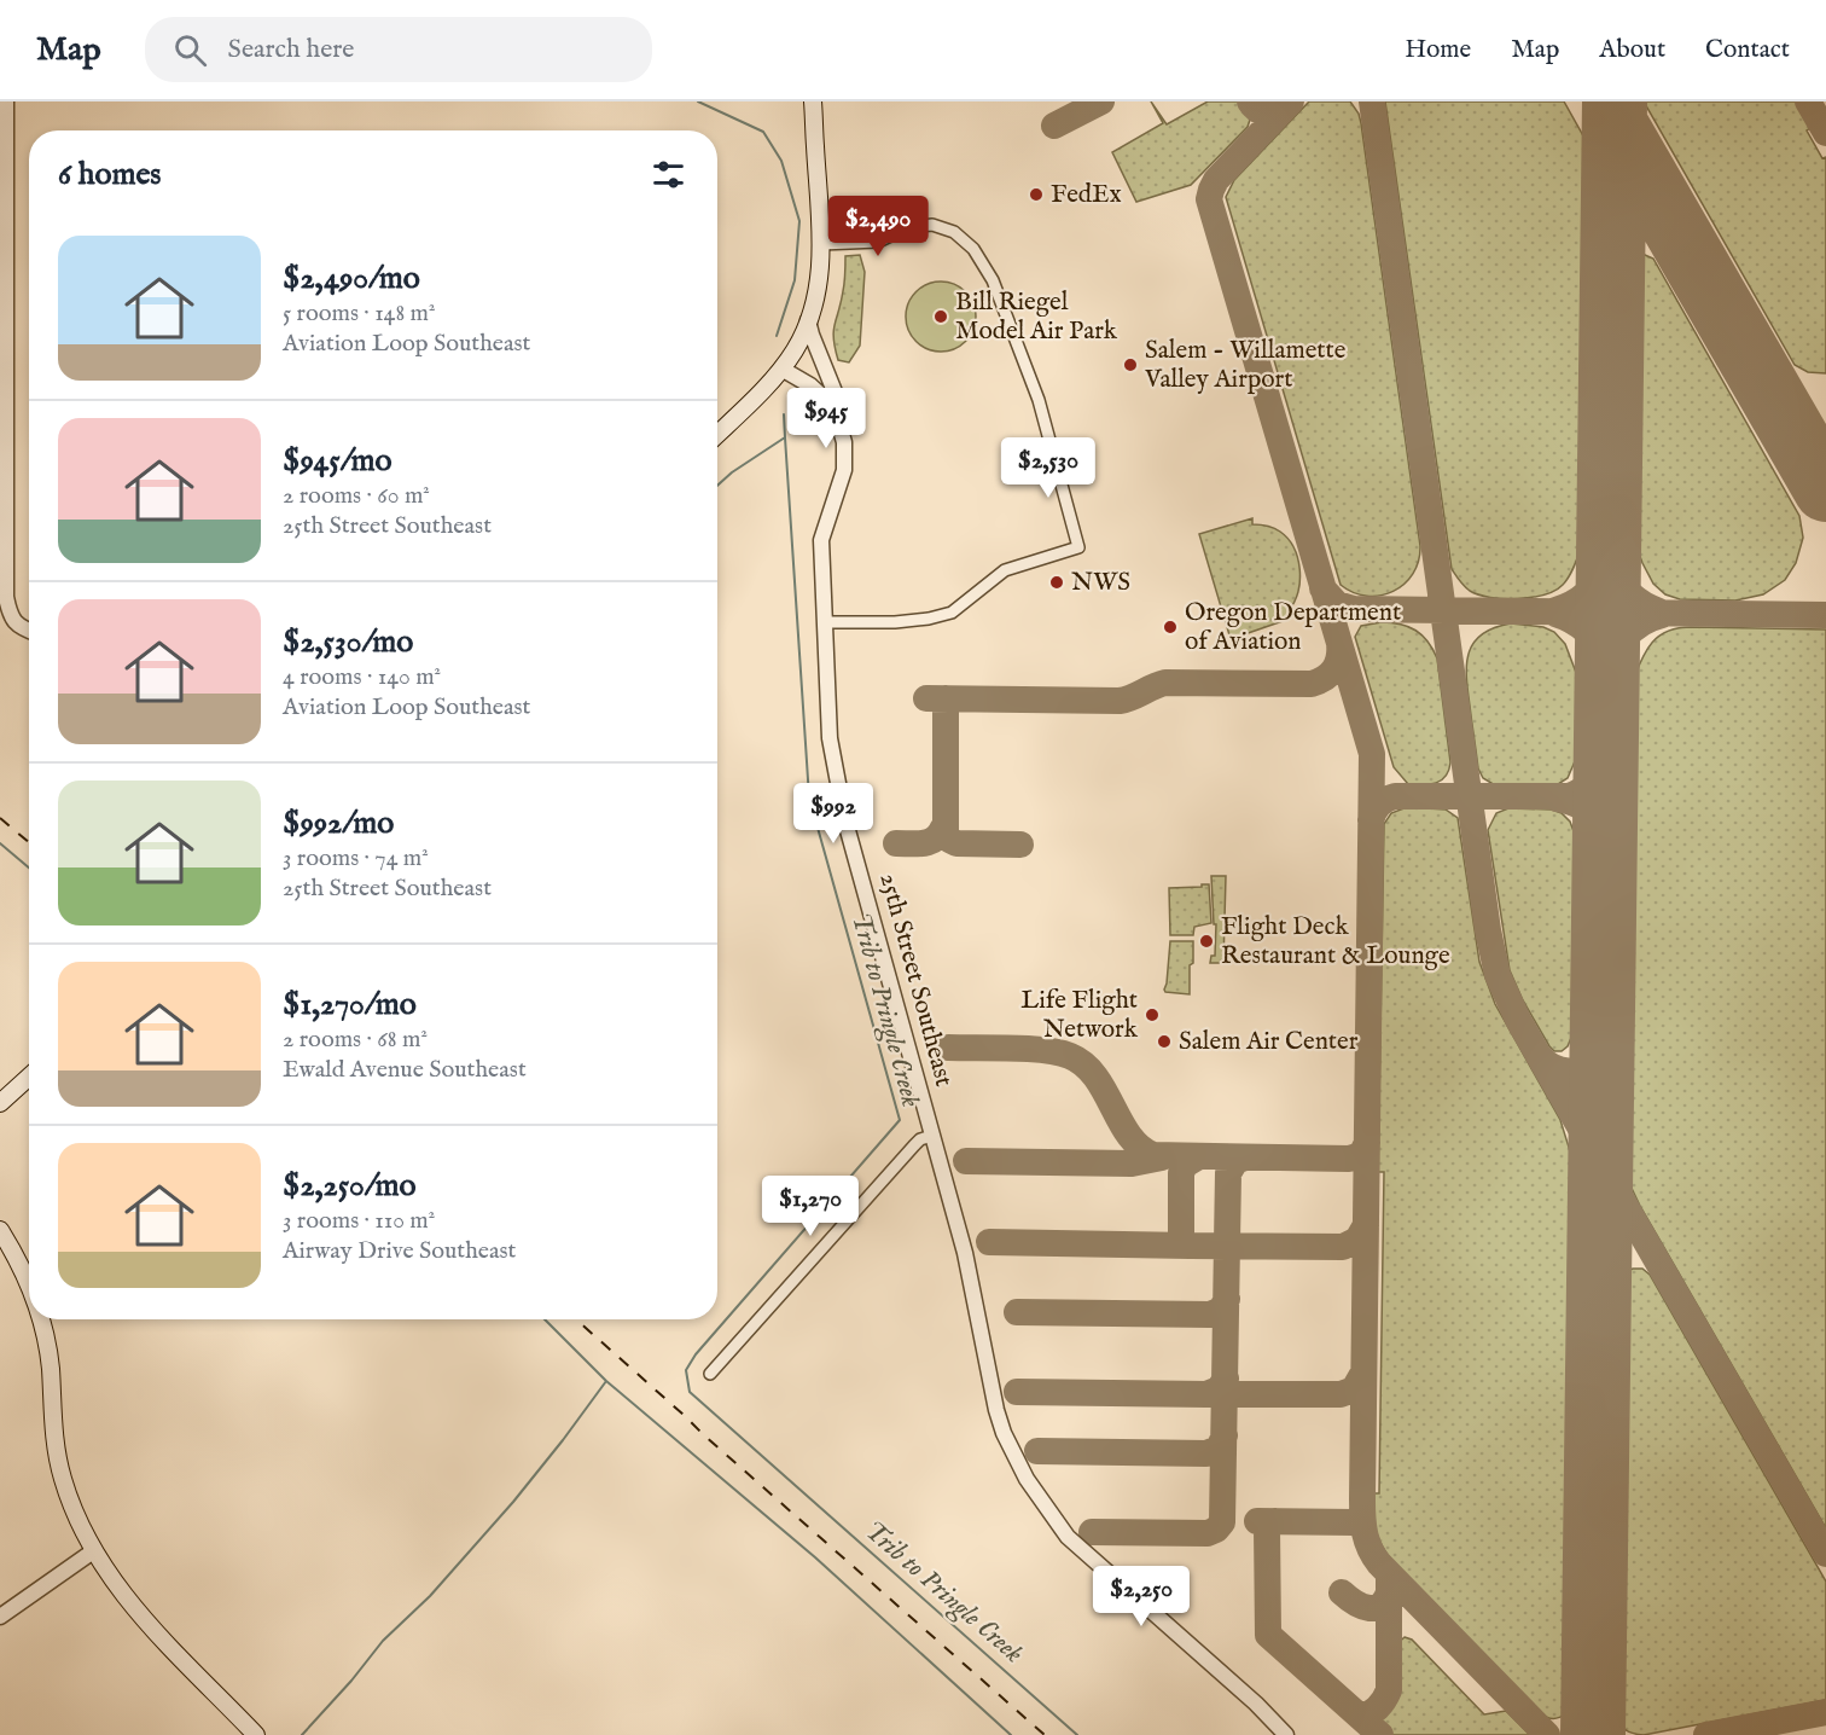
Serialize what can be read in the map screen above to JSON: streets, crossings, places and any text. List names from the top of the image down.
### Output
{
  "streets": {
    "street": ["25th Street Southeast"]
  },
  "water": ["Trib to Pringle Creek"],
  "places": [
    "FedEx",
    "Bill Riegel Model Air Park",
    "Salem - Willamette Valley Airport",
    "NWS",
    "Oregon Department of Aviation",
    "Flight Deck Restaurant & Lounge",
    "Life Flight Network",
    "Salem Air Center"
  ],
  "page": {
    "header": "Map",
    "search": "Search here",
    "nav": [
      "Home",
      "Map",
      "About",
      "Contact"
    ],
    "heading": "6 homes",
    "price": [
      "$2,490",
      "$945",
      "$2,530",
      "$992",
      "$1,270",
      "$2,250"
    ],
    "list": [
      {
        "name": "$2,490/mo",
        "note": "5 rooms · 148 m² · Aviation Loop Southeast"
      },
      {
        "name": "$945/mo",
        "note": "2 rooms · 60 m² · 25th Street Southeast"
      },
      {
        "name": "$2,530/mo",
        "note": "4 rooms · 140 m² · Aviation Loop Southeast"
      },
      {
        "name": "$992/mo",
        "note": "3 rooms · 74 m² · 25th Street Southeast"
      },
      {
        "name": "$1,270/mo",
        "note": "2 rooms · 68 m² · Ewald Avenue Southeast"
      },
      {
        "name": "$2,250/mo",
        "note": "3 rooms · 110 m² · Airway Drive Southeast"
      }
    ]
  }
}
